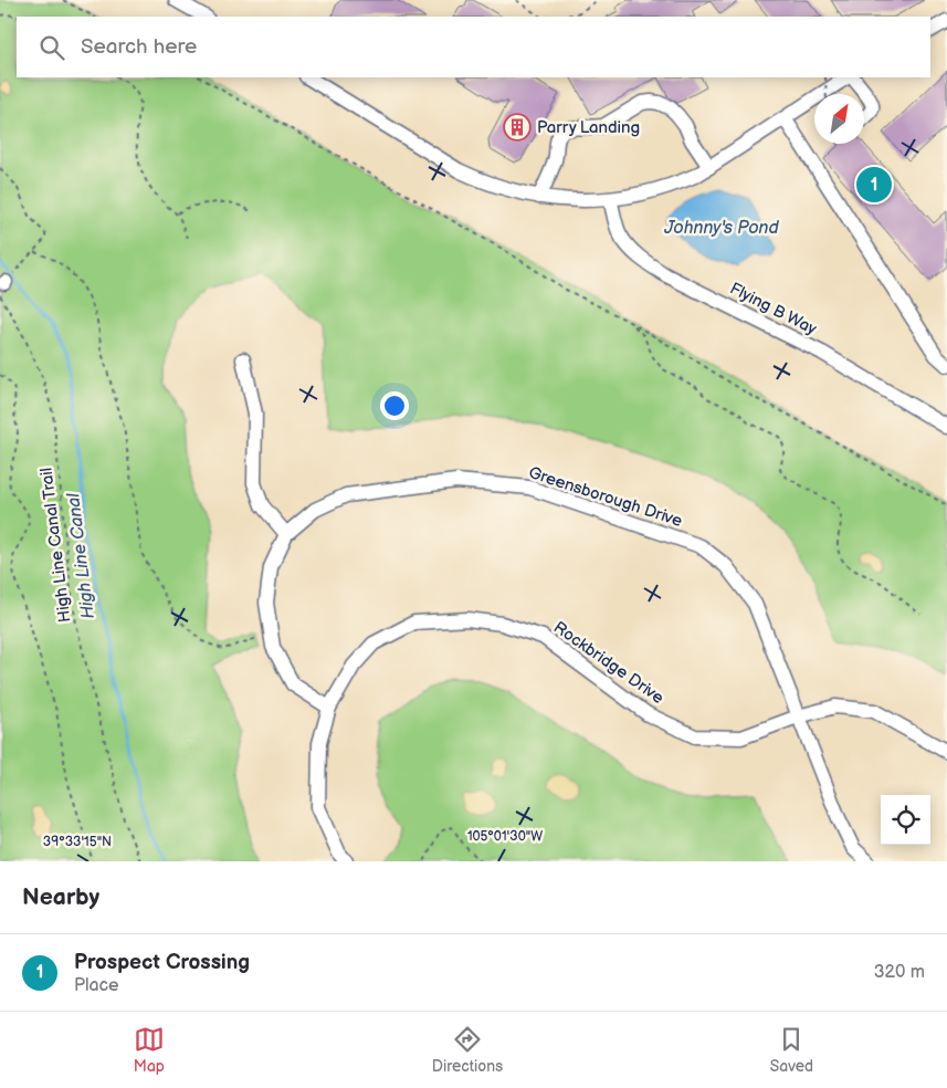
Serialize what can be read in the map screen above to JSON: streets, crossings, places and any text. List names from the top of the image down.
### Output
{
  "streets": {
    "street": ["Flying B Way", "Greensborough Drive", "Rockbridge Drive"],
    "path": ["High Line Canal Trail"]
  },
  "crossings": [
    ["Greensborough Drive", "Rockbridge Drive"]
  ],
  "water": ["Johnny's Pond", "High Line Canal"],
  "places": {
    "building": ["Parry Landing"]
  },
  "north": "top right",
  "page": {
    "search": "Search here",
    "pins": "1",
    "heading": "Nearby",
    "list": [
      {
        "mark": "1",
        "name": "Prospect Crossing",
        "note": "Place",
        "value": "320 m"
      }
    ],
    "nav": ["Map", "Directions", "Saved"]
  },
  "coordinates": ["105°01'30\"W", "39°33'15\"N"]
}
